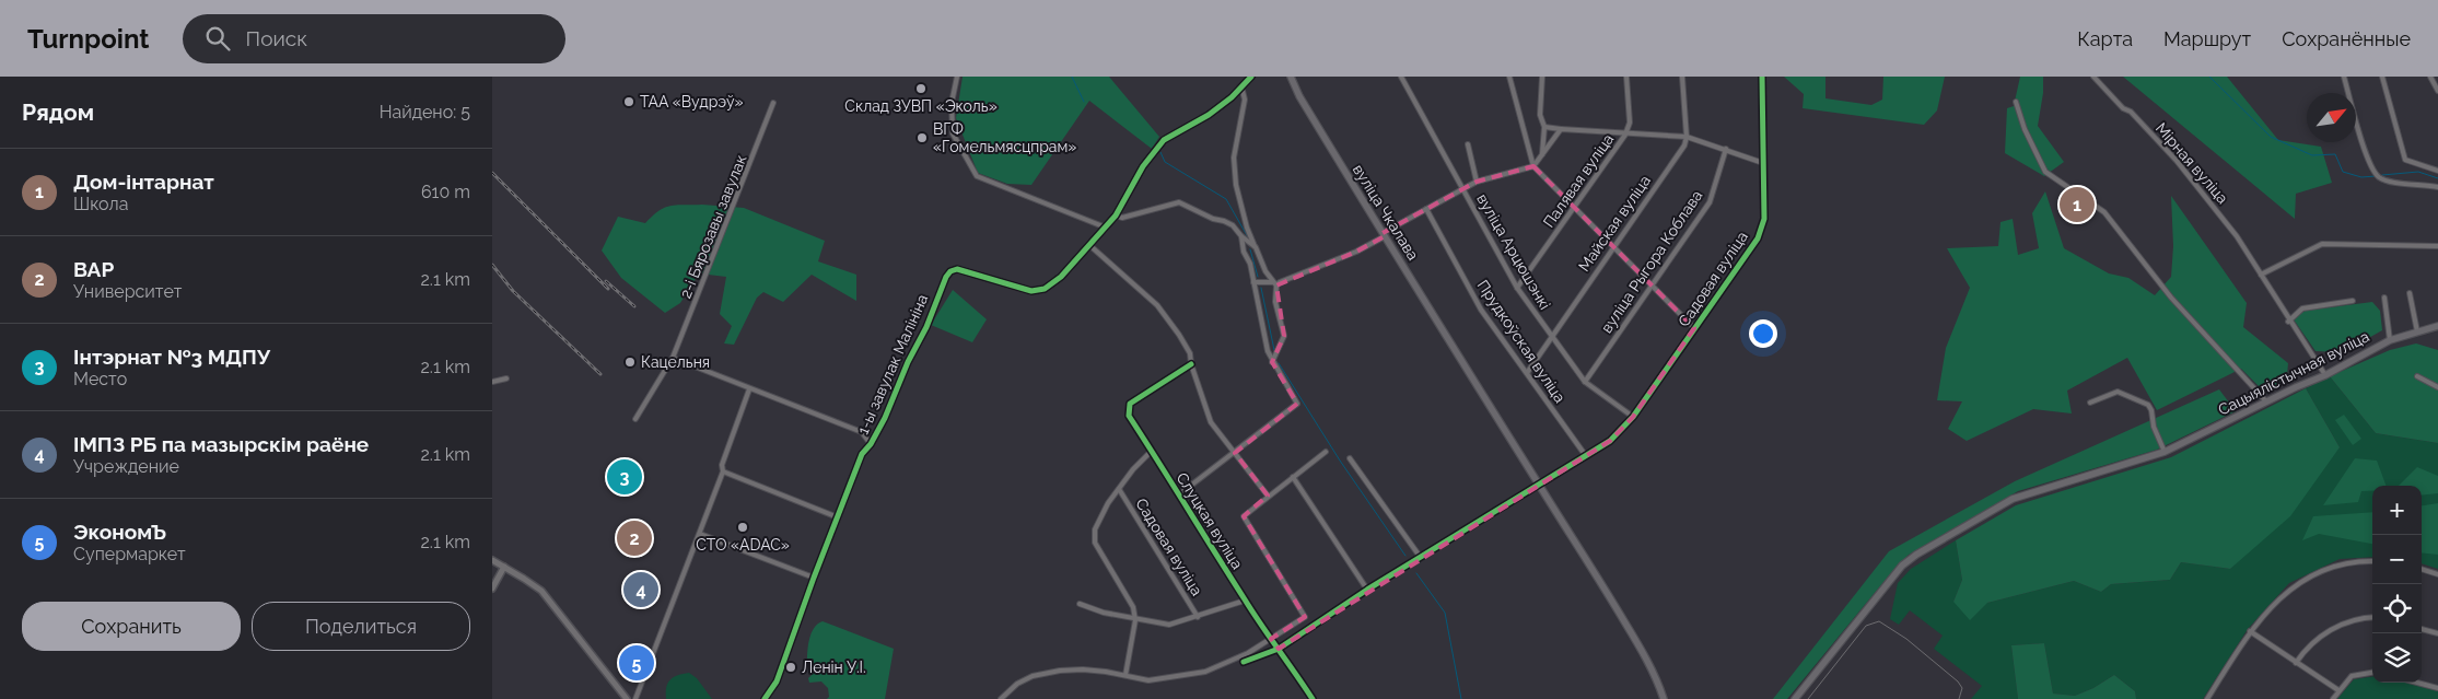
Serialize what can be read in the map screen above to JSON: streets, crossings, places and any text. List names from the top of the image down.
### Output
{
  "streets": {
    "main road": ["вуліца Чкалава", "Сацыялістычная вуліца"],
    "street": [
      "Мірная вуліца",
      "Палявая вуліца",
      "Майская вуліца",
      "2-і Бярозавы завулак",
      "вуліца Арцюшэнкі",
      "вуліца Рыгора Коблава",
      "Садовая вуліца",
      "Прудкоўская вуліца",
      "1-ы завулак Малініна",
      "Слуцкая вуліца"
    ]
  },
  "crossings": [
    ["Мірная вуліца", "Сацыялістычная вуліца"],
    ["Палявая вуліца", "вуліца Арцюшэнкі"],
    ["вуліца Чкалава", "Садовая вуліца"],
    ["Майская вуліца", "вуліца Арцюшэнкі"],
    ["Майская вуліца", "Прудкоўская вуліца"],
    ["вуліца Арцюшэнкі", "вуліца Рыгора Коблава"],
    ["вуліца Арцюшэнкі", "Садовая вуліца"],
    ["Садовая вуліца", "Прудкоўская вуліца"],
    ["Садовая вуліца", "Слуцкая вуліца"]
  ],
  "places": [
    "Склад ЗУВП «Эколь»",
    "ТАА «Вудрэў»",
    "ВГФ «Гомельмясцпрам»",
    "Кацельня",
    "СТО «ADAC»",
    "Ленін У.І."
  ],
  "north": "top right",
  "page": {
    "header": "Turnpoint",
    "search": "Поиск",
    "nav": ["Карта", "Маршрут", "Сохранённые"],
    "heading": ["Рядом", "Найдено: 5"],
    "list": [
      {
        "mark": "1",
        "name": "Дом-інтарнат",
        "note": "Школа",
        "value": "610 m"
      },
      {
        "mark": "2",
        "name": "ВАР",
        "note": "Университет",
        "value": "2.1 km"
      },
      {
        "mark": "3",
        "name": "Інтэрнат №3 МДПУ",
        "note": "Место",
        "value": "2.1 km"
      },
      {
        "mark": "4",
        "name": "ІМПЗ РБ па мазырскім раёне",
        "note": "Учреждение",
        "value": "2.1 km"
      },
      {
        "mark": "5",
        "name": "ЭкономЪ",
        "note": "Супермаркет",
        "value": "2.1 km"
      }
    ],
    "pins": [
      "1",
      "3",
      "2",
      "4",
      "5"
    ],
    "map_buttons": ["+", "−"],
    "buttons": ["Сохранить", "Поделиться"]
  }
}
